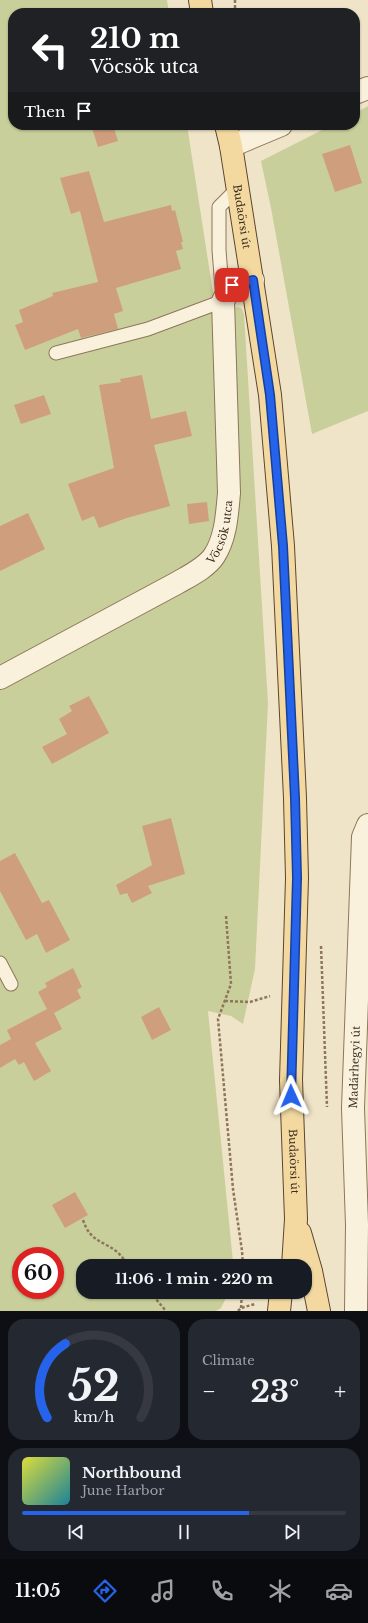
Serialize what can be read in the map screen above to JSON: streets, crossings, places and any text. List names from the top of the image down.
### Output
{
  "streets": {
    "main road": ["Budaörsi út"],
    "street": ["Vöcsök utca", "Madárhegyi út"]
  },
  "page": {
    "turn": ["210 m", "Vöcsök utca"],
    "then": "Then",
    "limit": "60",
    "trip": "11:06 · 1 min · 220 m",
    "tile": "Climate",
    "heat": ["−", "23°", "+"],
    "song": ["Northbound", "June Harbor"],
    "tabs": "11:05",
    "gauge": ["52", "km/h"]
  }
}
